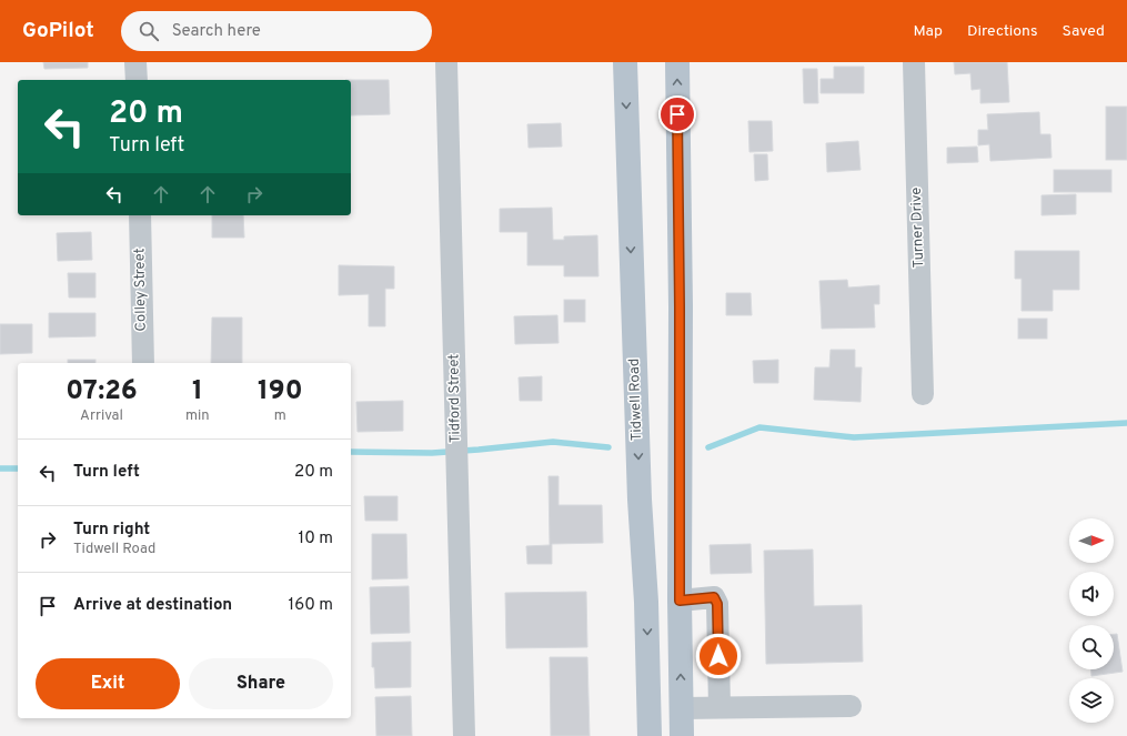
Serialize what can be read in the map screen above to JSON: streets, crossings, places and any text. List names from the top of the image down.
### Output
{
  "streets": {
    "main road": ["Tidwell Road"],
    "street": ["Turner Drive", "Colley Street", "Tidford Street"]
  },
  "north": "right",
  "page": {
    "header": "GoPilot",
    "search": "Search here",
    "nav": ["Map", "Directions", "Saved"],
    "turn": ["20 m", "Turn left"],
    "eta": [
      "07:26",
      "Arrival",
      "1",
      "min",
      "190",
      "m"
    ],
    "list": [
      {
        "name": "Turn left",
        "value": "20 m"
      },
      {
        "name": "Turn right",
        "note": "Tidwell Road",
        "value": "10 m"
      },
      {
        "name": "Arrive at destination",
        "value": "160 m"
      }
    ],
    "buttons": ["Exit", "Share"]
  }
}
